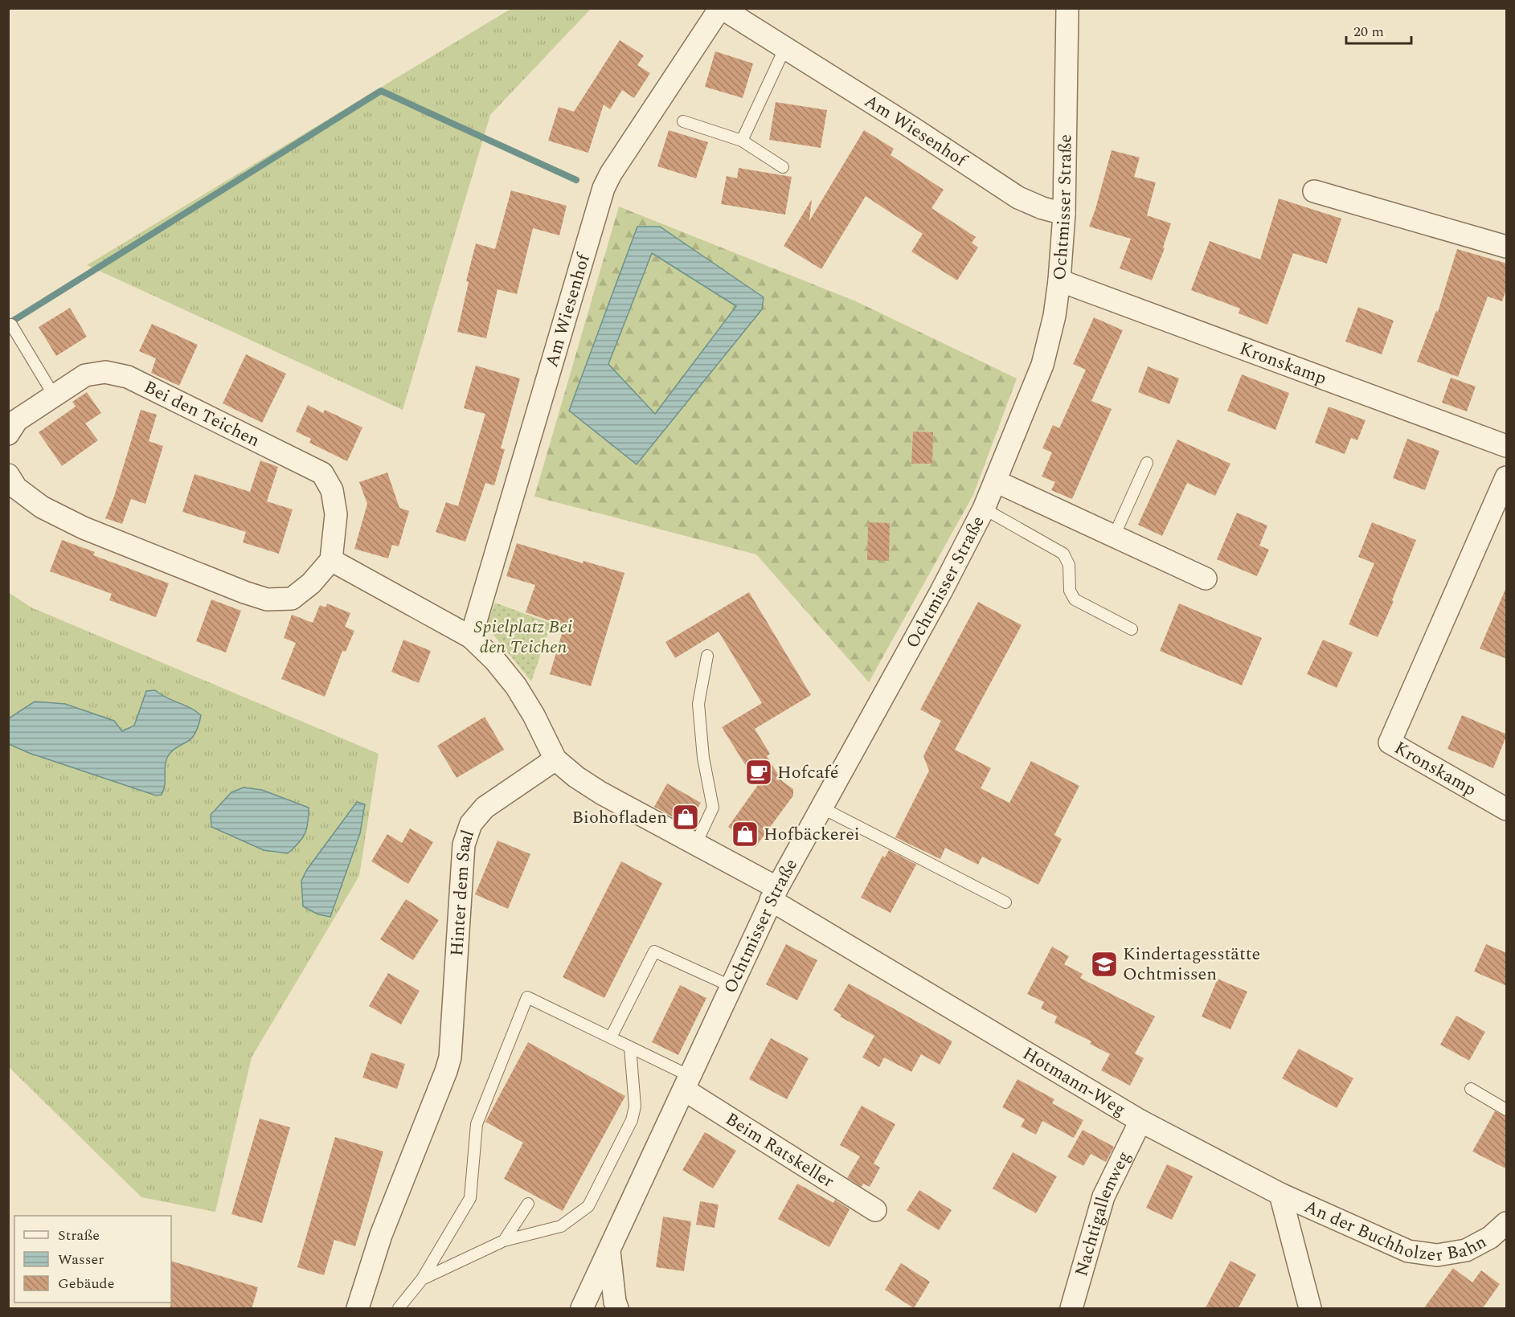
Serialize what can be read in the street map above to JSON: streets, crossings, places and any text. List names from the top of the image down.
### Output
{
  "streets": {
    "street": [
      "Am Wiesenhof",
      "Ochtmisser Straße",
      "Kronskamp",
      "Bei den Teichen",
      "Hinter dem Saal",
      "Hotmann-Weg",
      "Beim Ratskeller",
      "Nachtigallenweg",
      "An der Buchholzer Bahn"
    ]
  },
  "crossings": [
    ["Am Wiesenhof", "Ochtmisser Straße"],
    ["Ochtmisser Straße", "Kronskamp"],
    ["Ochtmisser Straße", "Hotmann-Weg"],
    ["Ochtmisser Straße", "Beim Ratskeller"],
    ["Hotmann-Weg", "Nachtigallenweg"],
    ["Hotmann-Weg", "An der Buchholzer Bahn"]
  ],
  "parks": ["Spielplatz Bei den Teichen"],
  "places": {
    "cafe": ["Hofcafé"],
    "shop": ["Biohofladen", "Hofbäckerei"],
    "school or university": ["Kindertagesstätte Ochtmissen"]
  },
  "legend": ["Straße", "Wasser", "Gebäude"],
  "scale_bar": "20 m"
}
